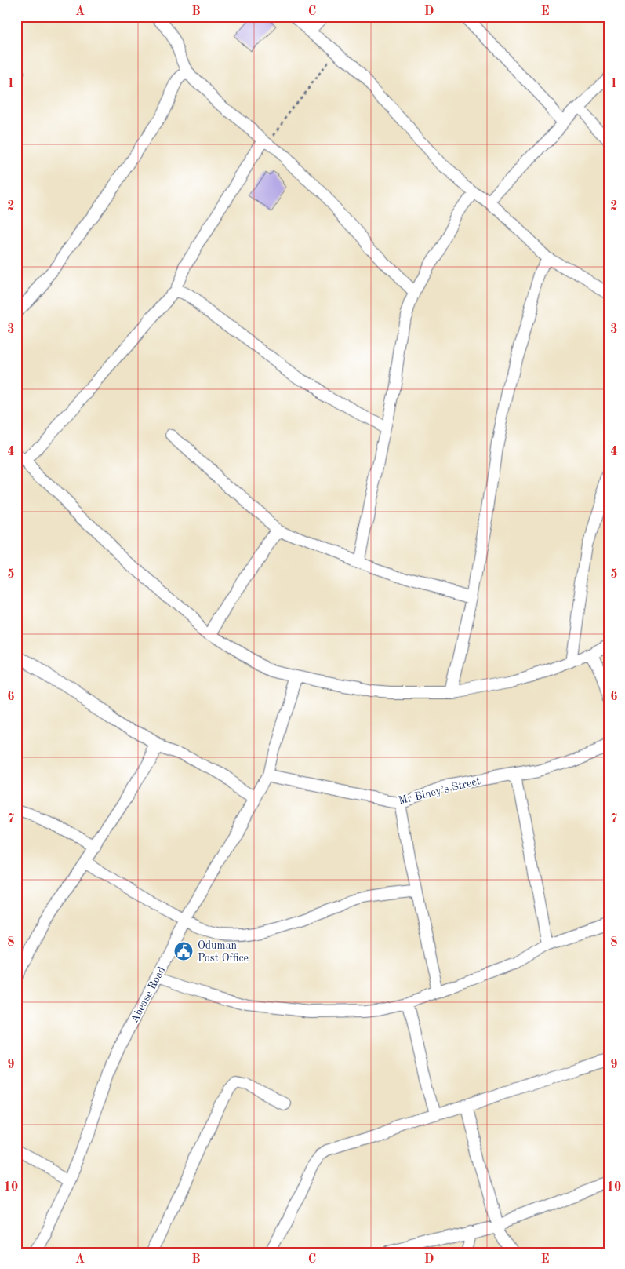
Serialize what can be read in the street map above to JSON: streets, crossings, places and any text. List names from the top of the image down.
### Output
{
  "streets": {
    "street": ["Mr Biney’s Street", "Abease Road"]
  },
  "crossings": [
    ["Mr Biney’s Street", "Abease Road"]
  ],
  "places": {
    "public building": ["Oduman Post Office"]
  },
  "grid": {
    "columns": [
      "A",
      "B",
      "C",
      "D",
      "E"
    ],
    "rows": [
      "1",
      "2",
      "3",
      "4",
      "5",
      "6",
      "7",
      "8",
      "9",
      "10"
    ]
  }
}
